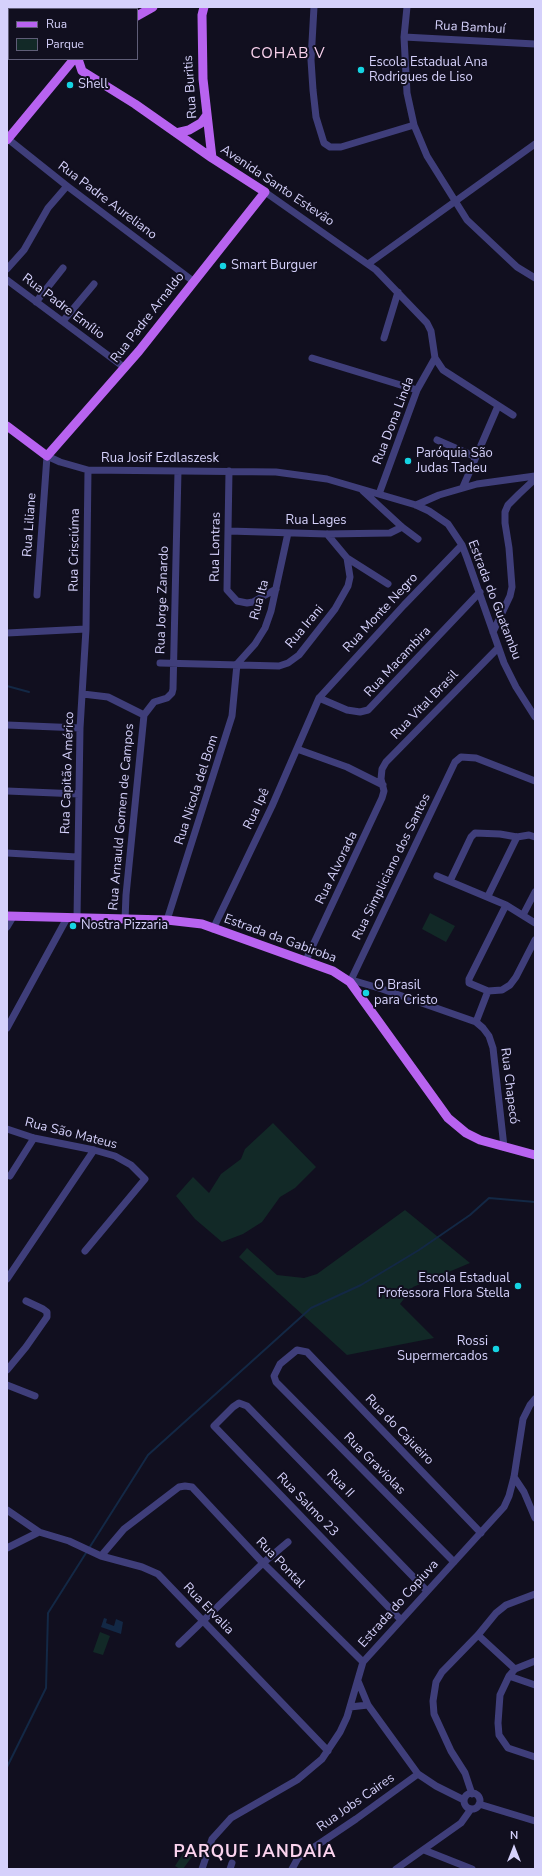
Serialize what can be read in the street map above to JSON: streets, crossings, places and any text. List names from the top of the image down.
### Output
{
  "streets": {
    "main road": [
      "Rua Buritis",
      "Avenida Santo Estevão",
      "Rua Padre Arnaldo",
      "Estrada da Gabiroba"
    ],
    "street": [
      "Rua Bambuí",
      "Rua Padre Aureliano",
      "Rua Padre Emílio",
      "Rua Dona Linda",
      "Rua Josif Ezdlaszesk",
      "Rua Lages",
      "Rua Liliane",
      "Rua Lontras",
      "Rua Crisciúma",
      "Rua Jorge Zanardo",
      "Rua Ita",
      "Estrada do Guatambu",
      "Rua Monte Negro",
      "Rua Irani",
      "Rua Macambira",
      "Rua Vital Brasil",
      "Rua Capitão Américo",
      "Rua Nicola del Bom",
      "Rua Ipê",
      "Rua Arnauld Gomen de Campos",
      "Rua Simpliciano dos Santos",
      "Rua Alvorada",
      "Rua Chapecó",
      "Rua São Mateus",
      "Rua do Cajueiro",
      "Rua Graviolas",
      "Rua II",
      "Rua Salmo 23",
      "Rua Pontal",
      "Estrada do Copiuva",
      "Rua Ervalia",
      "Rua Jobs Caires"
    ]
  },
  "crossings": [
    ["Rua Buritis", "Avenida Santo Estevão"],
    ["Avenida Santo Estevão", "Rua Padre Arnaldo"],
    ["Avenida Santo Estevão", "Rua Dona Linda"],
    ["Rua Padre Aureliano", "Rua Padre Arnaldo"],
    ["Rua Padre Emílio", "Rua Padre Arnaldo"],
    ["Rua Padre Arnaldo", "Rua Josif Ezdlaszesk"],
    ["Rua Padre Arnaldo", "Rua Liliane"],
    ["Rua Dona Linda", "Estrada do Guatambu"],
    ["Rua Josif Ezdlaszesk", "Rua Liliane"],
    ["Rua Josif Ezdlaszesk", "Rua Lontras"],
    ["Rua Josif Ezdlaszesk", "Rua Crisciúma"],
    ["Rua Josif Ezdlaszesk", "Rua Jorge Zanardo"],
    ["Rua Josif Ezdlaszesk", "Estrada do Guatambu"],
    ["Rua Lages", "Rua Lontras"],
    ["Rua Lages", "Rua Ita"],
    ["Rua Lontras", "Rua Ita"],
    ["Rua Crisciúma", "Rua Capitão Américo"],
    ["Rua Jorge Zanardo", "Rua Irani"],
    ["Rua Jorge Zanardo", "Rua Arnauld Gomen de Campos"],
    ["Rua Ita", "Rua Irani"],
    ["Rua Ita", "Rua Nicola del Bom"],
    ["Estrada do Guatambu", "Rua Monte Negro"],
    ["Estrada do Guatambu", "Rua Macambira"],
    ["Estrada do Guatambu", "Rua Vital Brasil"],
    ["Rua Monte Negro", "Rua Macambira"],
    ["Rua Monte Negro", "Rua Ipê"],
    ["Rua Irani", "Rua Nicola del Bom"],
    ["Rua Macambira", "Rua Ipê"],
    ["Rua Vital Brasil", "Rua Alvorada"],
    ["Rua Capitão Américo", "Estrada da Gabiroba"],
    ["Rua Nicola del Bom", "Estrada da Gabiroba"],
    ["Rua Ipê", "Estrada da Gabiroba"],
    ["Rua Arnauld Gomen de Campos", "Estrada da Gabiroba"],
    ["Rua Simpliciano dos Santos", "Estrada da Gabiroba"],
    ["Rua Simpliciano dos Santos", "Rua Chapecó"],
    ["Rua Alvorada", "Estrada da Gabiroba"],
    ["Estrada da Gabiroba", "Rua Chapecó"],
    ["Rua do Cajueiro", "Rua Graviolas"],
    ["Rua do Cajueiro", "Estrada do Copiuva"],
    ["Rua Graviolas", "Estrada do Copiuva"],
    ["Rua II", "Rua Salmo 23"],
    ["Rua II", "Estrada do Copiuva"],
    ["Rua Salmo 23", "Estrada do Copiuva"],
    ["Rua Pontal", "Estrada do Copiuva"],
    ["Rua Pontal", "Rua Ervalia"],
    ["Estrada do Copiuva", "Rua Ervalia"]
  ],
  "districts": ["COHAB V", "PARQUE JANDAIA"],
  "places": [
    "Escola Estadual Ana Rodrigues de Liso",
    "Shell",
    "Smart Burguer",
    "Paróquia São Judas Tadeu",
    "Nostra Pizzaria",
    "O Brasil para Cristo",
    "Escola Estadual Professora Flora Stella",
    "Rossi Supermercados"
  ],
  "legend": ["Rua", "Parque"],
  "north": "top"
}
